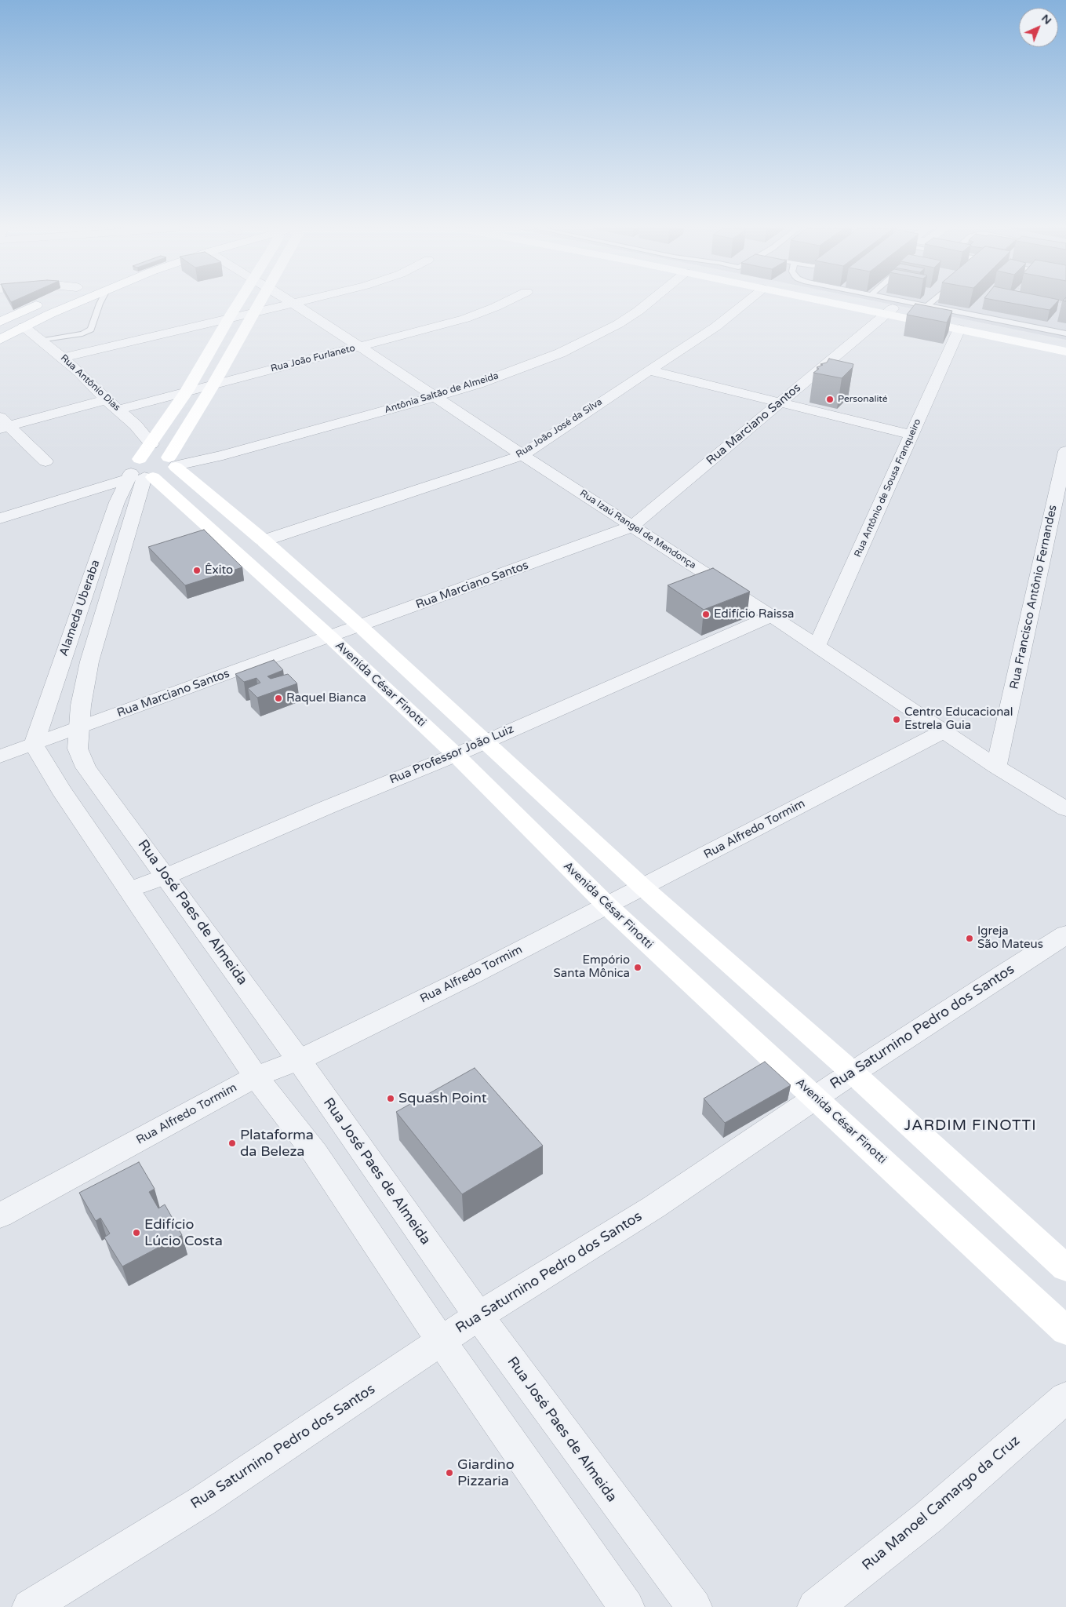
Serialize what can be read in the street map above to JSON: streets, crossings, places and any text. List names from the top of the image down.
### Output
{
  "streets": {
    "main road": ["Alameda Uberaba", "Avenida César Finotti"],
    "street": [
      "Rua João Furlaneto",
      "Rua Antônio Dias",
      "Antônia Saltão de Almeida",
      "Rua Marciano Santos",
      "Rua João José da Silva",
      "Rua Antônio de Sousa Franqueiro",
      "Rua Izaú Rangel de Mendonça",
      "Rua Francisco Antônio Fernandes",
      "Rua Professor João Luiz",
      "Rua Alfredo Tormim",
      "Rua José Paes de Almeida",
      "Rua Saturnino Pedro dos Santos",
      "Rua Manoel Camargo da Cruz"
    ]
  },
  "crossings": [
    ["Rua João Furlaneto", "Rua Antônio Dias"],
    ["Rua João Furlaneto", "Rua Izaú Rangel de Mendonça"],
    ["Rua João Furlaneto", "Alameda Uberaba"],
    ["Rua Antônio Dias", "Alameda Uberaba"],
    ["Antônia Saltão de Almeida", "Rua Izaú Rangel de Mendonça"],
    ["Antônia Saltão de Almeida", "Alameda Uberaba"],
    ["Rua Marciano Santos", "Rua Izaú Rangel de Mendonça"],
    ["Rua Marciano Santos", "Alameda Uberaba"],
    ["Rua Marciano Santos", "Avenida César Finotti"],
    ["Rua Marciano Santos", "Rua José Paes de Almeida"],
    ["Rua João José da Silva", "Rua Izaú Rangel de Mendonça"],
    ["Rua Antônio de Sousa Franqueiro", "Rua Izaú Rangel de Mendonça"],
    ["Rua Izaú Rangel de Mendonça", "Rua Francisco Antônio Fernandes"],
    ["Rua Izaú Rangel de Mendonça", "Rua Professor João Luiz"],
    ["Rua Izaú Rangel de Mendonça", "Rua Alfredo Tormim"],
    ["Alameda Uberaba", "Avenida César Finotti"],
    ["Alameda Uberaba", "Rua José Paes de Almeida"],
    ["Avenida César Finotti", "Rua Professor João Luiz"],
    ["Avenida César Finotti", "Rua Alfredo Tormim"],
    ["Avenida César Finotti", "Rua Saturnino Pedro dos Santos"],
    ["Rua Professor João Luiz", "Rua José Paes de Almeida"],
    ["Rua Alfredo Tormim", "Rua José Paes de Almeida"],
    ["Rua José Paes de Almeida", "Rua Saturnino Pedro dos Santos"]
  ],
  "districts": ["JARDIM FINOTTI"],
  "places": [
    "Personalité",
    "Êxito",
    "Edifício Raissa",
    "Raquel Bianca",
    "Centro Educacional Estrela Guia",
    "Igreja São Mateus",
    "Empório Santa Mônica",
    "Squash Point",
    "Plataforma da Beleza",
    "Edifício Lúcio Costa",
    "Giardino Pizzaria"
  ],
  "north": "top right"
}
